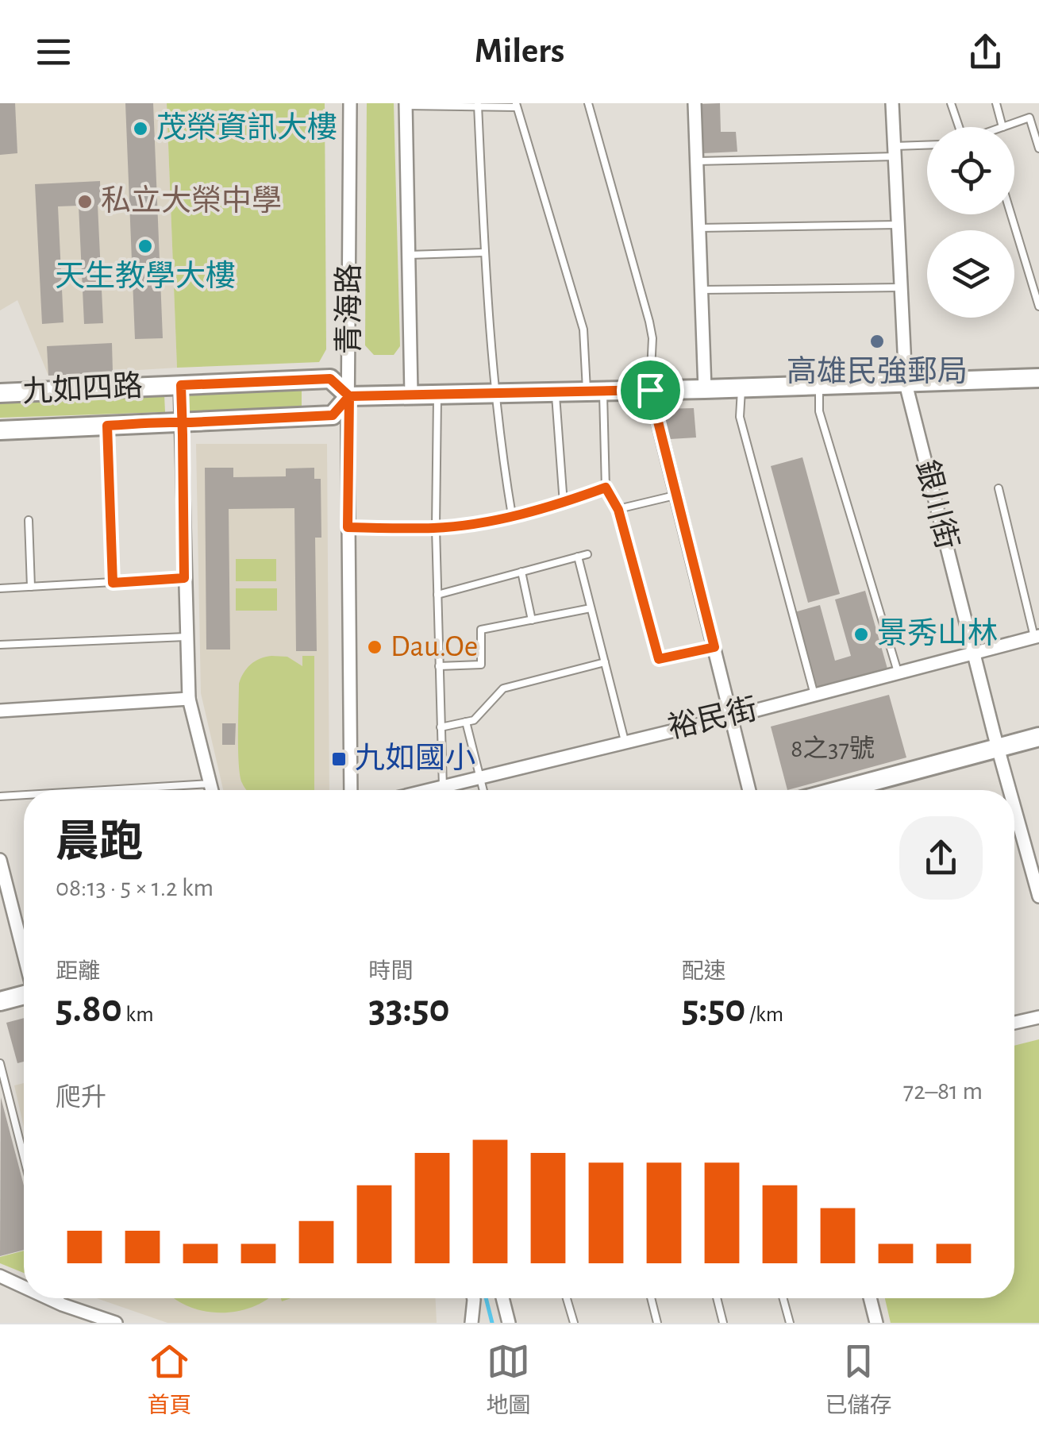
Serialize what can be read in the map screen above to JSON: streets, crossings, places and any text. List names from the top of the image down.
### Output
{
  "streets": {
    "street": [
      "青海路",
      "九如四路",
      "銀川街",
      "裕民街"
    ]
  },
  "crossings": [
    ["青海路", "九如四路"],
    ["九如四路", "銀川街"],
    ["銀川街", "裕民街"]
  ],
  "places": {
    "other": [
      "茂榮資訊大樓",
      "私立大榮中學",
      "天生教學大樓",
      "高雄民強郵局",
      "景秀山林",
      "Dau.Oe"
    ],
    "transit": ["九如國小"]
  },
  "house_numbers": ["8之37號"],
  "page": {
    "header": "Milers",
    "heading": ["晨跑", "08:13 · 5 × 1.2 km"],
    "stats": [
      ["距離", "5.80 km"],
      ["時間", "33:50"],
      ["配速", "5:50 /km"]
    ],
    "chart": ["爬升", "72–81 m"],
    "tabs": ["首頁", "地圖", "已儲存"]
  }
}
